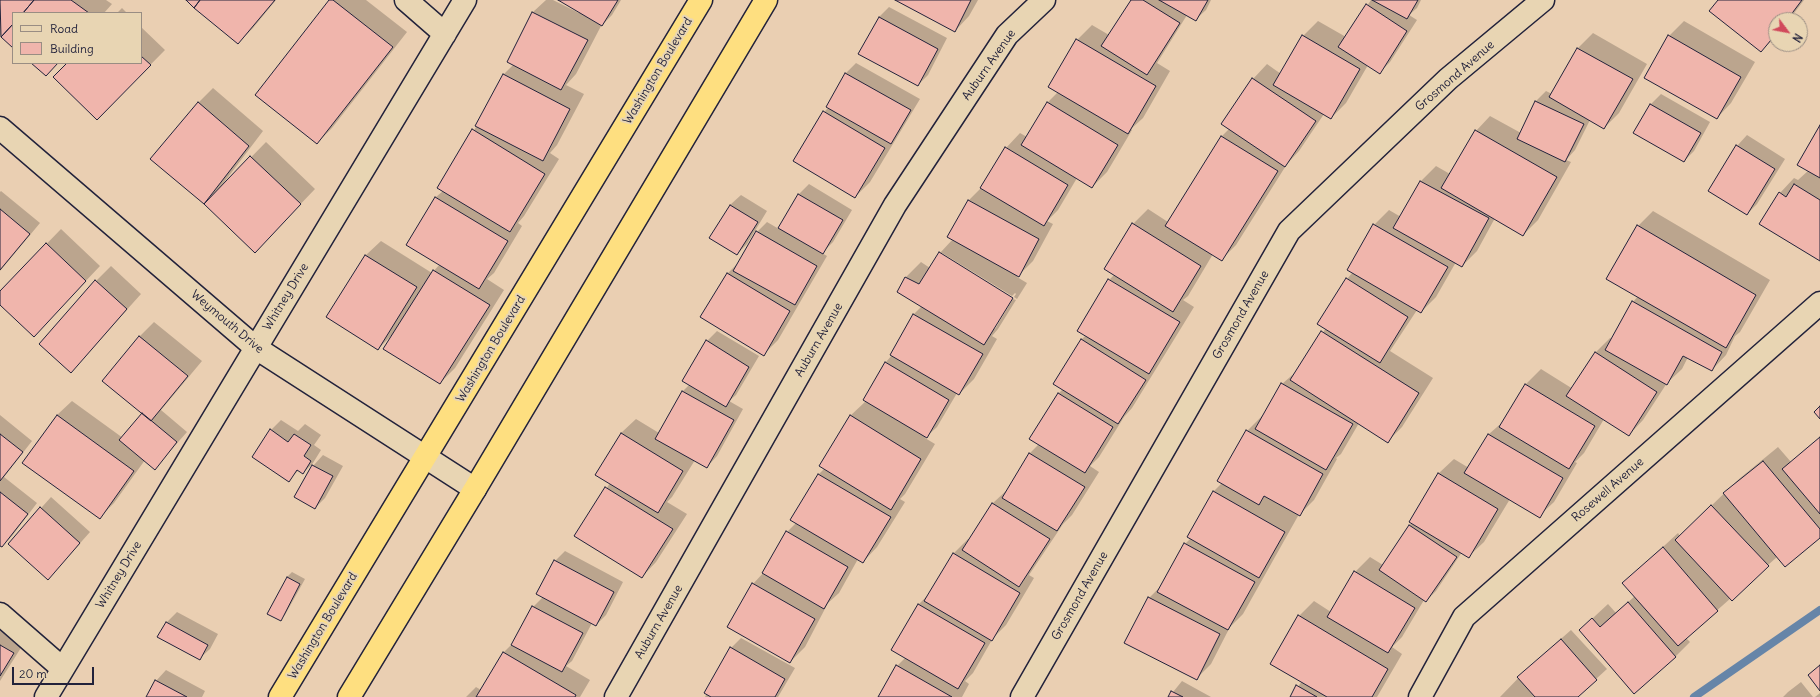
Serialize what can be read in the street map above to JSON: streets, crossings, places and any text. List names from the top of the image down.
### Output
{
  "streets": {
    "highway": ["Washington Boulevard"],
    "street": [
      "Auburn Avenue",
      "Grosmond Avenue",
      "Whitney Drive",
      "Weymouth Drive",
      "Rosewell Avenue"
    ]
  },
  "crossings": [
    ["Washington Boulevard", "Weymouth Drive"],
    ["Whitney Drive", "Weymouth Drive"]
  ],
  "legend": ["Road", "Building"],
  "scale_bar": "20 m",
  "north": "bottom right"
}
